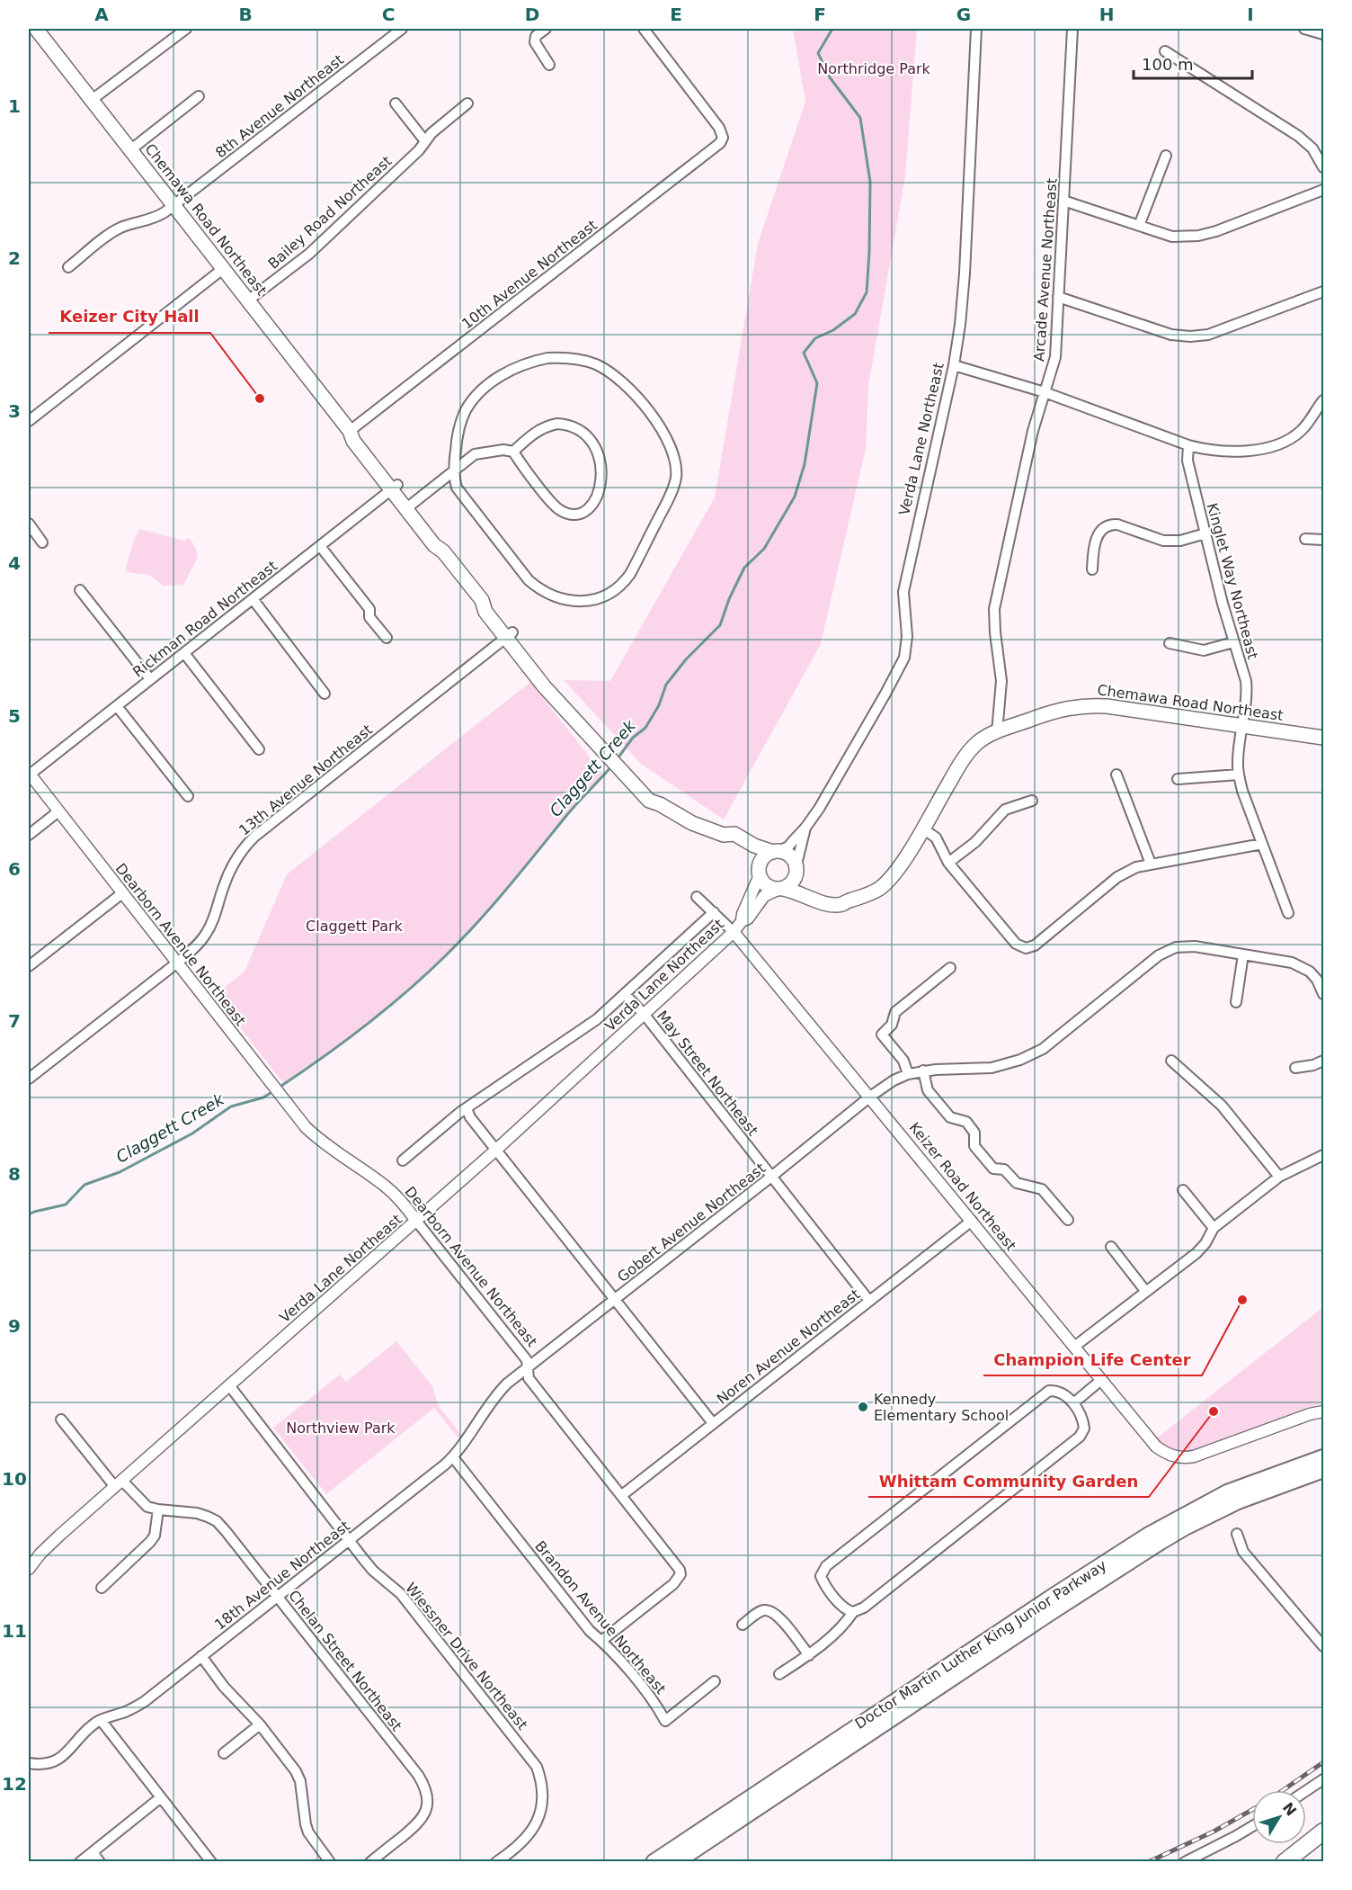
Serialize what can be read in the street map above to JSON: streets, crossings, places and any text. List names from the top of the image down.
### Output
{
  "streets": {
    "highway": ["Doctor Martin Luther King Junior Parkway"],
    "main road": ["Chemawa Road Northeast"],
    "street": [
      "8th Avenue Northeast",
      "Bailey Road Northeast",
      "Arcade Avenue Northeast",
      "10th Avenue Northeast",
      "Verda Lane Northeast",
      "Kinglet Way Northeast",
      "Rickman Road Northeast",
      "13th Avenue Northeast",
      "Dearborn Avenue Northeast",
      "May Street Northeast",
      "Keizer Road Northeast",
      "Gobert Avenue Northeast",
      "Noren Avenue Northeast",
      "18th Avenue Northeast",
      "Brandon Avenue Northeast",
      "Wiessner Drive Northeast",
      "Chelan Street Northeast"
    ]
  },
  "crossings": [
    ["8th Avenue Northeast", "Chemawa Road Northeast"],
    ["Bailey Road Northeast", "Chemawa Road Northeast"],
    ["Chemawa Road Northeast", "Arcade Avenue Northeast"],
    ["Chemawa Road Northeast", "10th Avenue Northeast"],
    ["Chemawa Road Northeast", "Verda Lane Northeast"],
    ["Chemawa Road Northeast", "Kinglet Way Northeast"],
    ["Chemawa Road Northeast", "Rickman Road Northeast"],
    ["Chemawa Road Northeast", "13th Avenue Northeast"],
    ["Verda Lane Northeast", "Dearborn Avenue Northeast"],
    ["Verda Lane Northeast", "May Street Northeast"],
    ["Verda Lane Northeast", "Keizer Road Northeast"],
    ["Verda Lane Northeast", "Wiessner Drive Northeast"],
    ["Verda Lane Northeast", "Chelan Street Northeast"],
    ["Rickman Road Northeast", "Dearborn Avenue Northeast"],
    ["13th Avenue Northeast", "Dearborn Avenue Northeast"],
    ["Dearborn Avenue Northeast", "Gobert Avenue Northeast"],
    ["Dearborn Avenue Northeast", "Noren Avenue Northeast"],
    ["Dearborn Avenue Northeast", "18th Avenue Northeast"],
    ["Dearborn Avenue Northeast", "Brandon Avenue Northeast"],
    ["May Street Northeast", "Gobert Avenue Northeast"],
    ["May Street Northeast", "Noren Avenue Northeast"],
    ["Keizer Road Northeast", "Gobert Avenue Northeast"],
    ["Keizer Road Northeast", "Noren Avenue Northeast"],
    ["Gobert Avenue Northeast", "18th Avenue Northeast"],
    ["18th Avenue Northeast", "Brandon Avenue Northeast"],
    ["18th Avenue Northeast", "Wiessner Drive Northeast"],
    ["18th Avenue Northeast", "Chelan Street Northeast"]
  ],
  "water": ["Claggett Creek"],
  "parks": ["Northridge Park", "Claggett Park", "Northview Park"],
  "places": [
    "Keizer City Hall",
    "Champion Life Center",
    "Kennedy Elementary School",
    "Whittam Community Garden"
  ],
  "scale_bar": "100 m",
  "north": "top right",
  "grid": {
    "columns": [
      "A",
      "B",
      "C",
      "D",
      "E",
      "F",
      "G",
      "H",
      "I"
    ],
    "rows": [
      "1",
      "2",
      "3",
      "4",
      "5",
      "6",
      "7",
      "8",
      "9",
      "10",
      "11",
      "12"
    ]
  }
}
